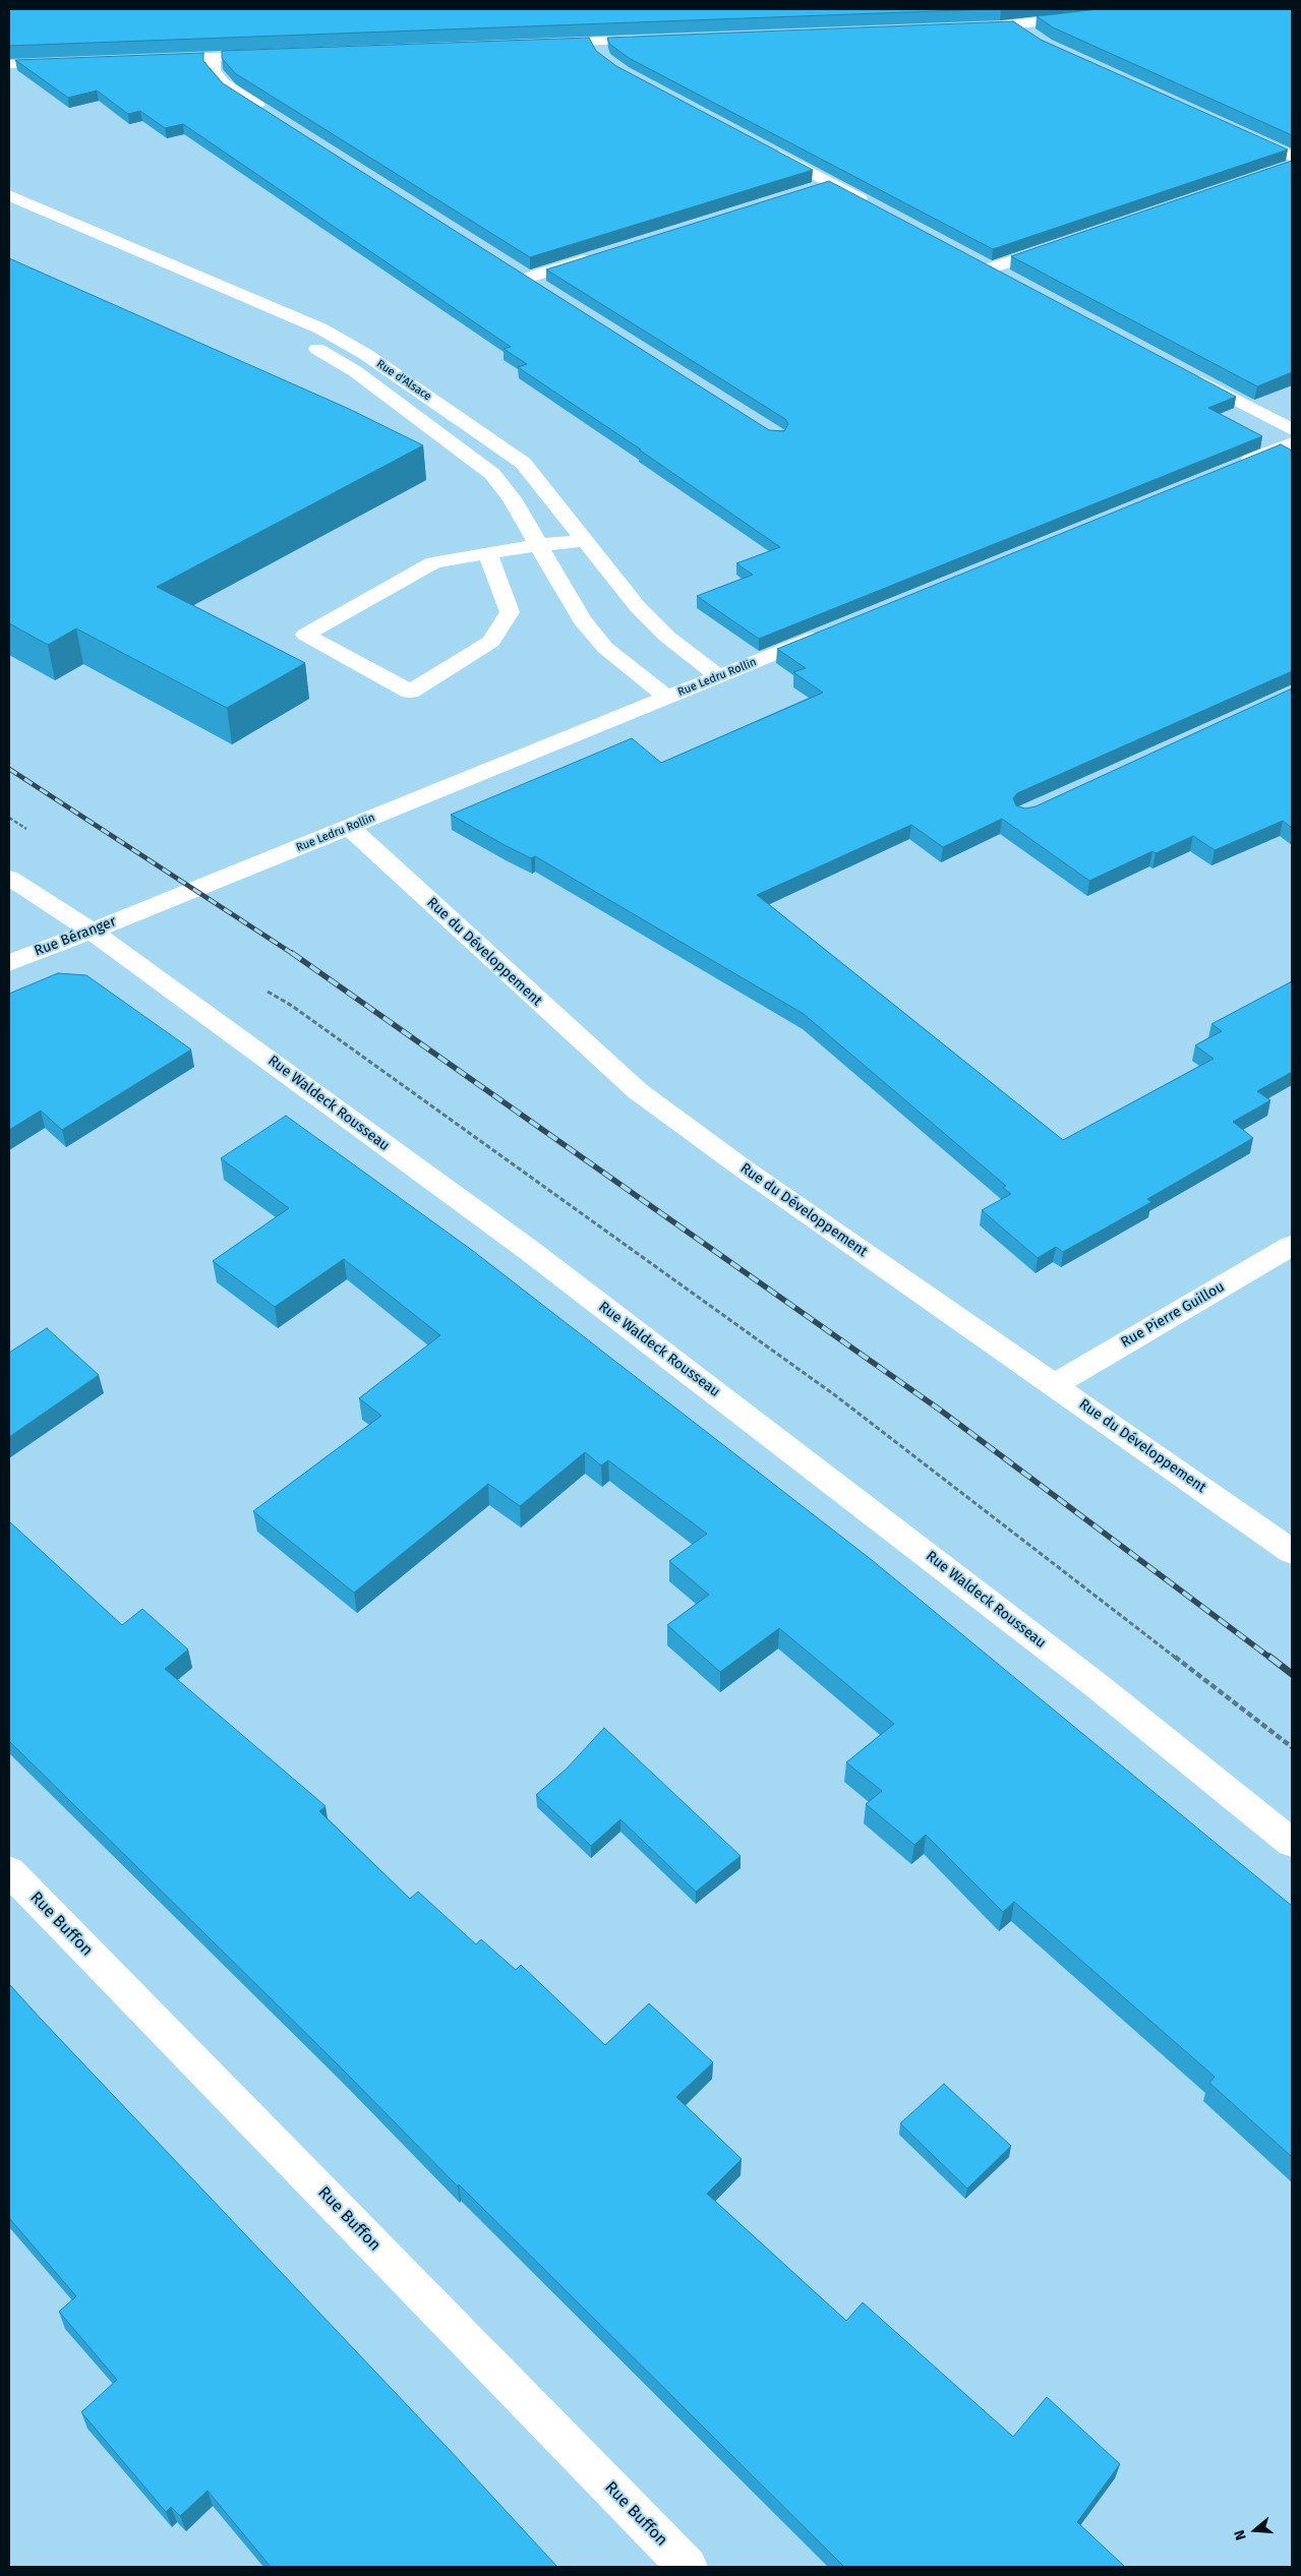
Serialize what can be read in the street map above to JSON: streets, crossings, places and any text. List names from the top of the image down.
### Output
{
  "streets": {
    "street": [
      "Rue d'Alsace",
      "Rue Ledru Rollin",
      "Rue Béranger",
      "Rue du Développement",
      "Rue Waldeck Rousseau",
      "Rue Pierre Guillou",
      "Rue Buffon"
    ]
  },
  "crossings": [
    ["Rue d'Alsace", "Rue Ledru Rollin"],
    ["Rue Ledru Rollin", "Rue Béranger"],
    ["Rue Ledru Rollin", "Rue du Développement"],
    ["Rue Béranger", "Rue Waldeck Rousseau"],
    ["Rue du Développement", "Rue Pierre Guillou"]
  ],
  "north": "left"
}
